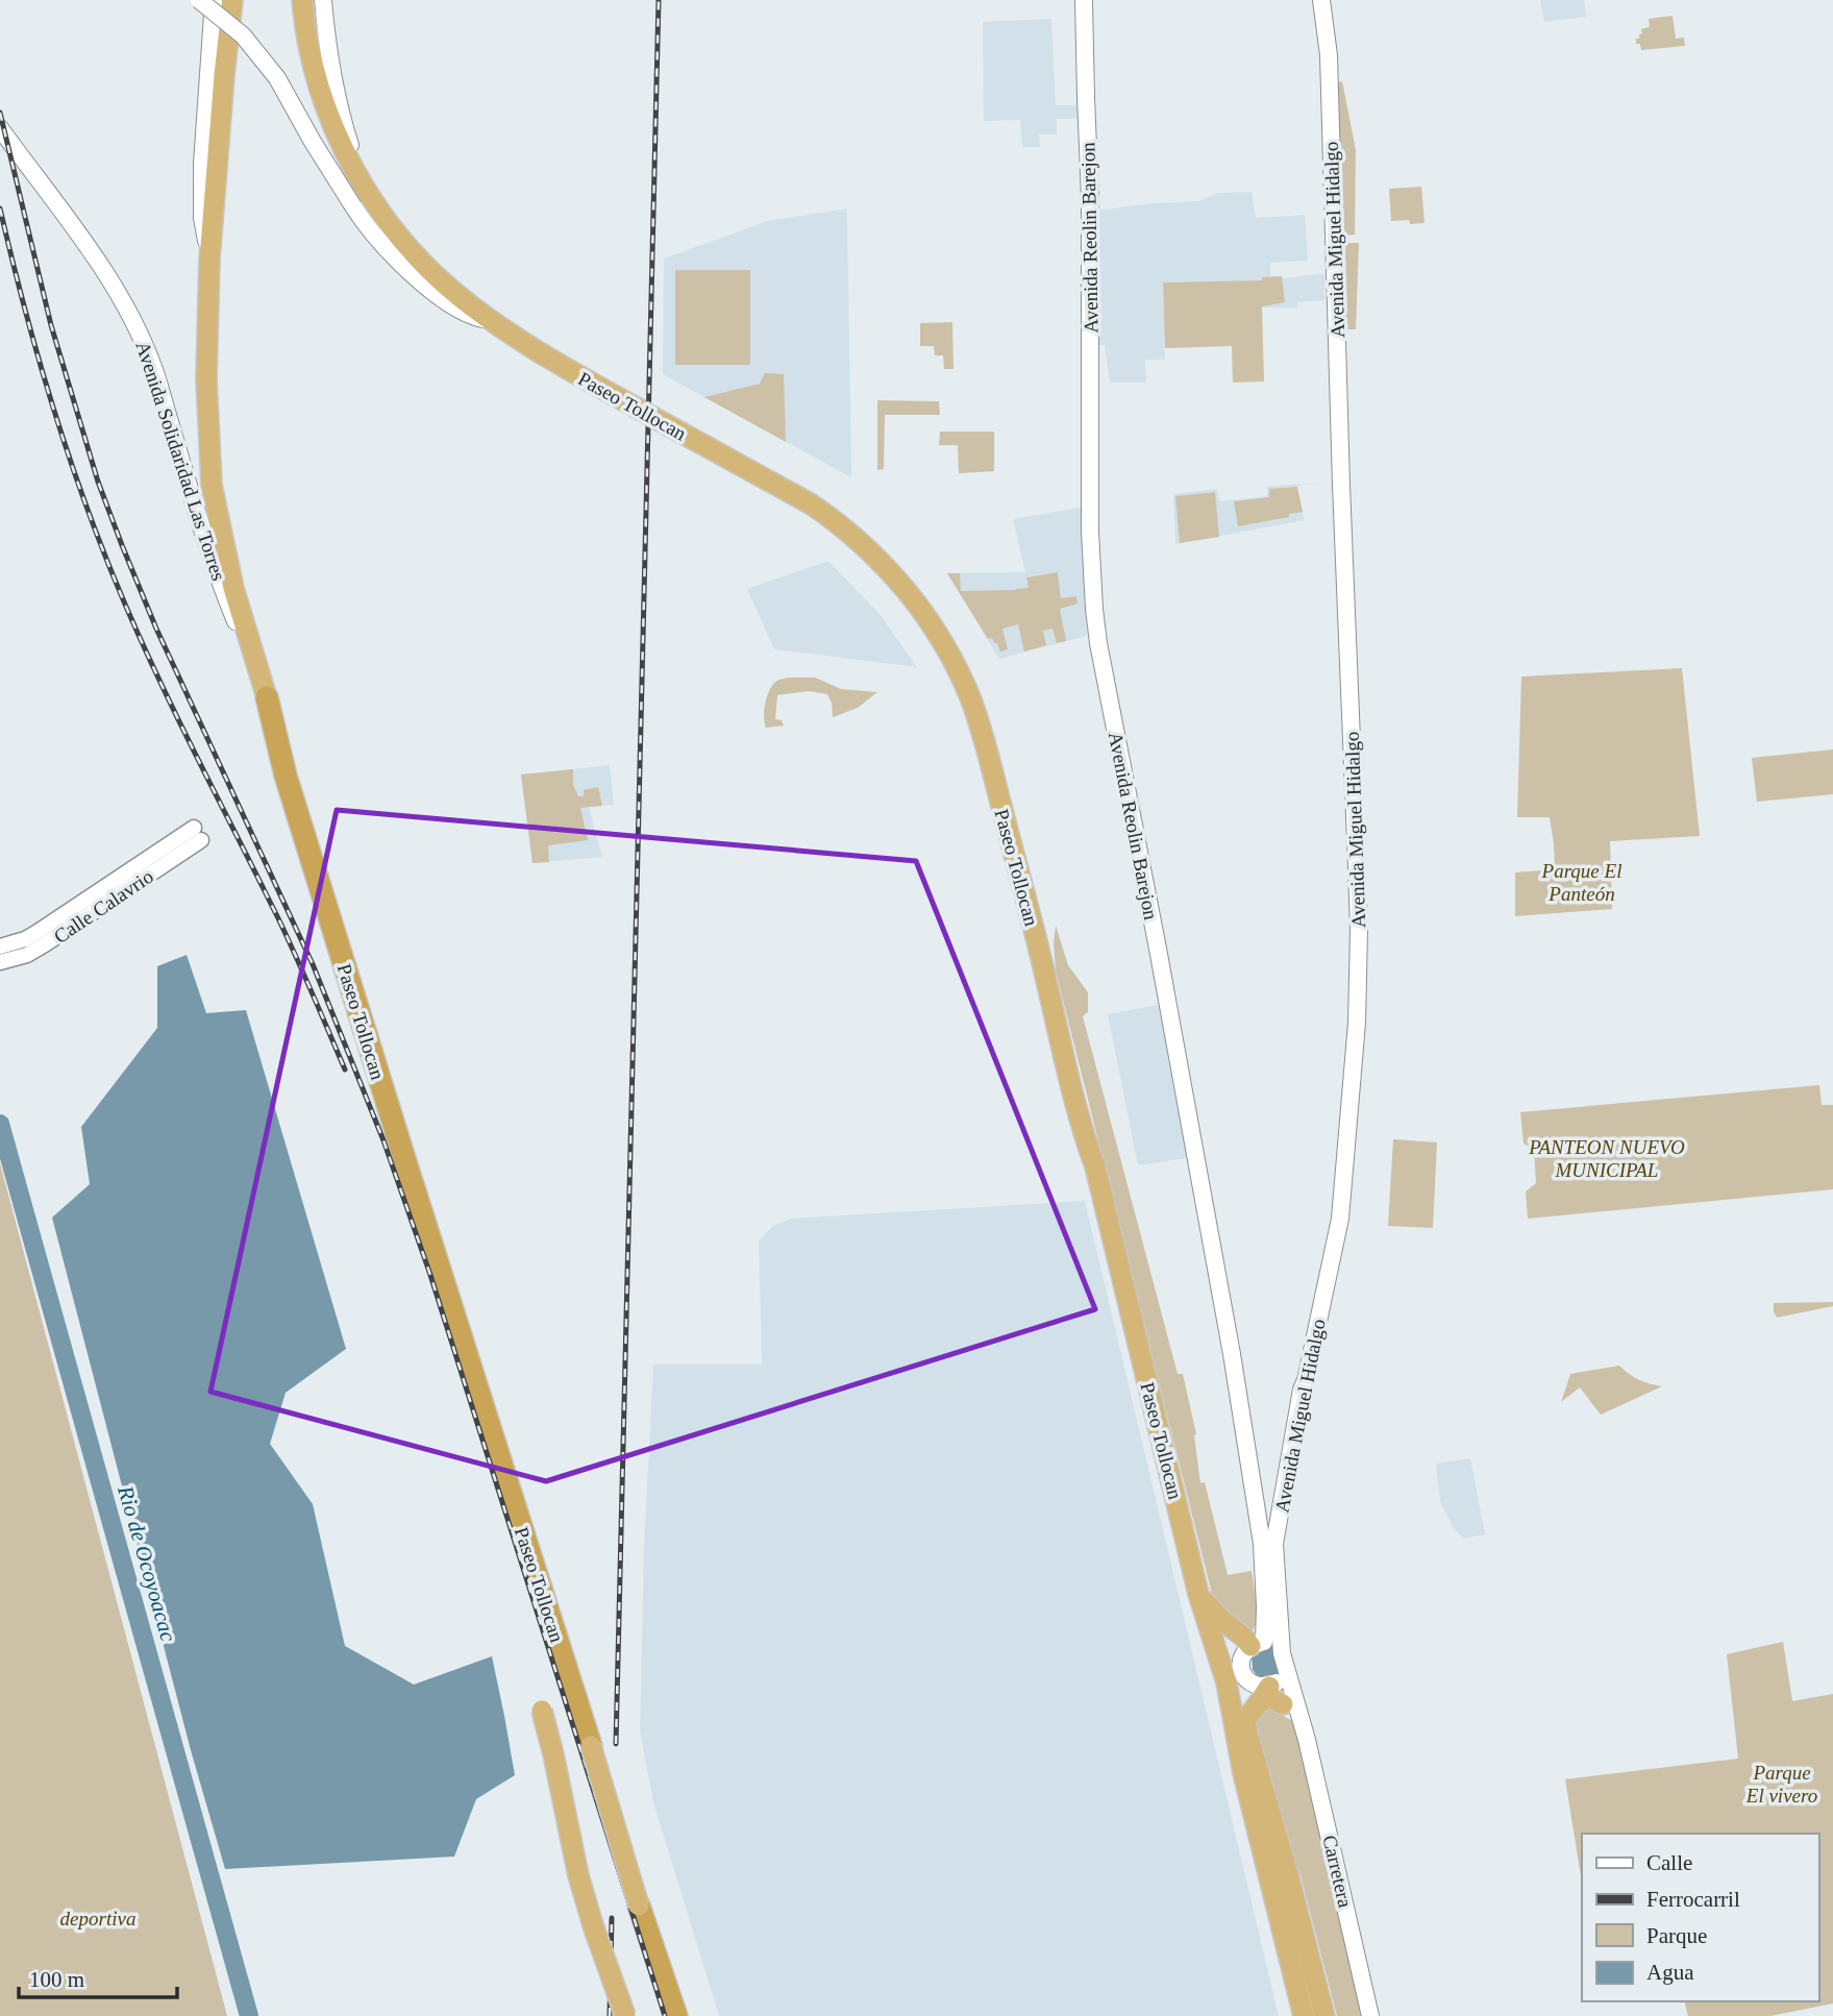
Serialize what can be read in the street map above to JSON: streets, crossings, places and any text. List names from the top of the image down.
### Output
{
  "streets": {
    "highway": ["Paseo Tollocan"],
    "main road": [
      "Avenida Reolin Barejon",
      "Avenida Miguel Hidalgo",
      "Avenida Solidaridad Las Torres",
      "Carretera"
    ],
    "street": ["Calle Calavrio"]
  },
  "crossings": [
    ["Avenida Reolin Barejon", "Avenida Miguel Hidalgo"],
    ["Avenida Reolin Barejon", "Carretera"],
    ["Avenida Miguel Hidalgo", "Carretera"],
    ["Paseo Tollocan", "Avenida Solidaridad Las Torres"]
  ],
  "water": ["Rio de Ocoyoacac"],
  "parks": [
    "Parque El Panteón",
    "PANTEON NUEVO MUNICIPAL",
    "Parque El vivero",
    "deportiva"
  ],
  "legend": [
    "Calle",
    "Ferrocarril",
    "Parque",
    "Agua"
  ],
  "scale_bar": "100 m"
}
